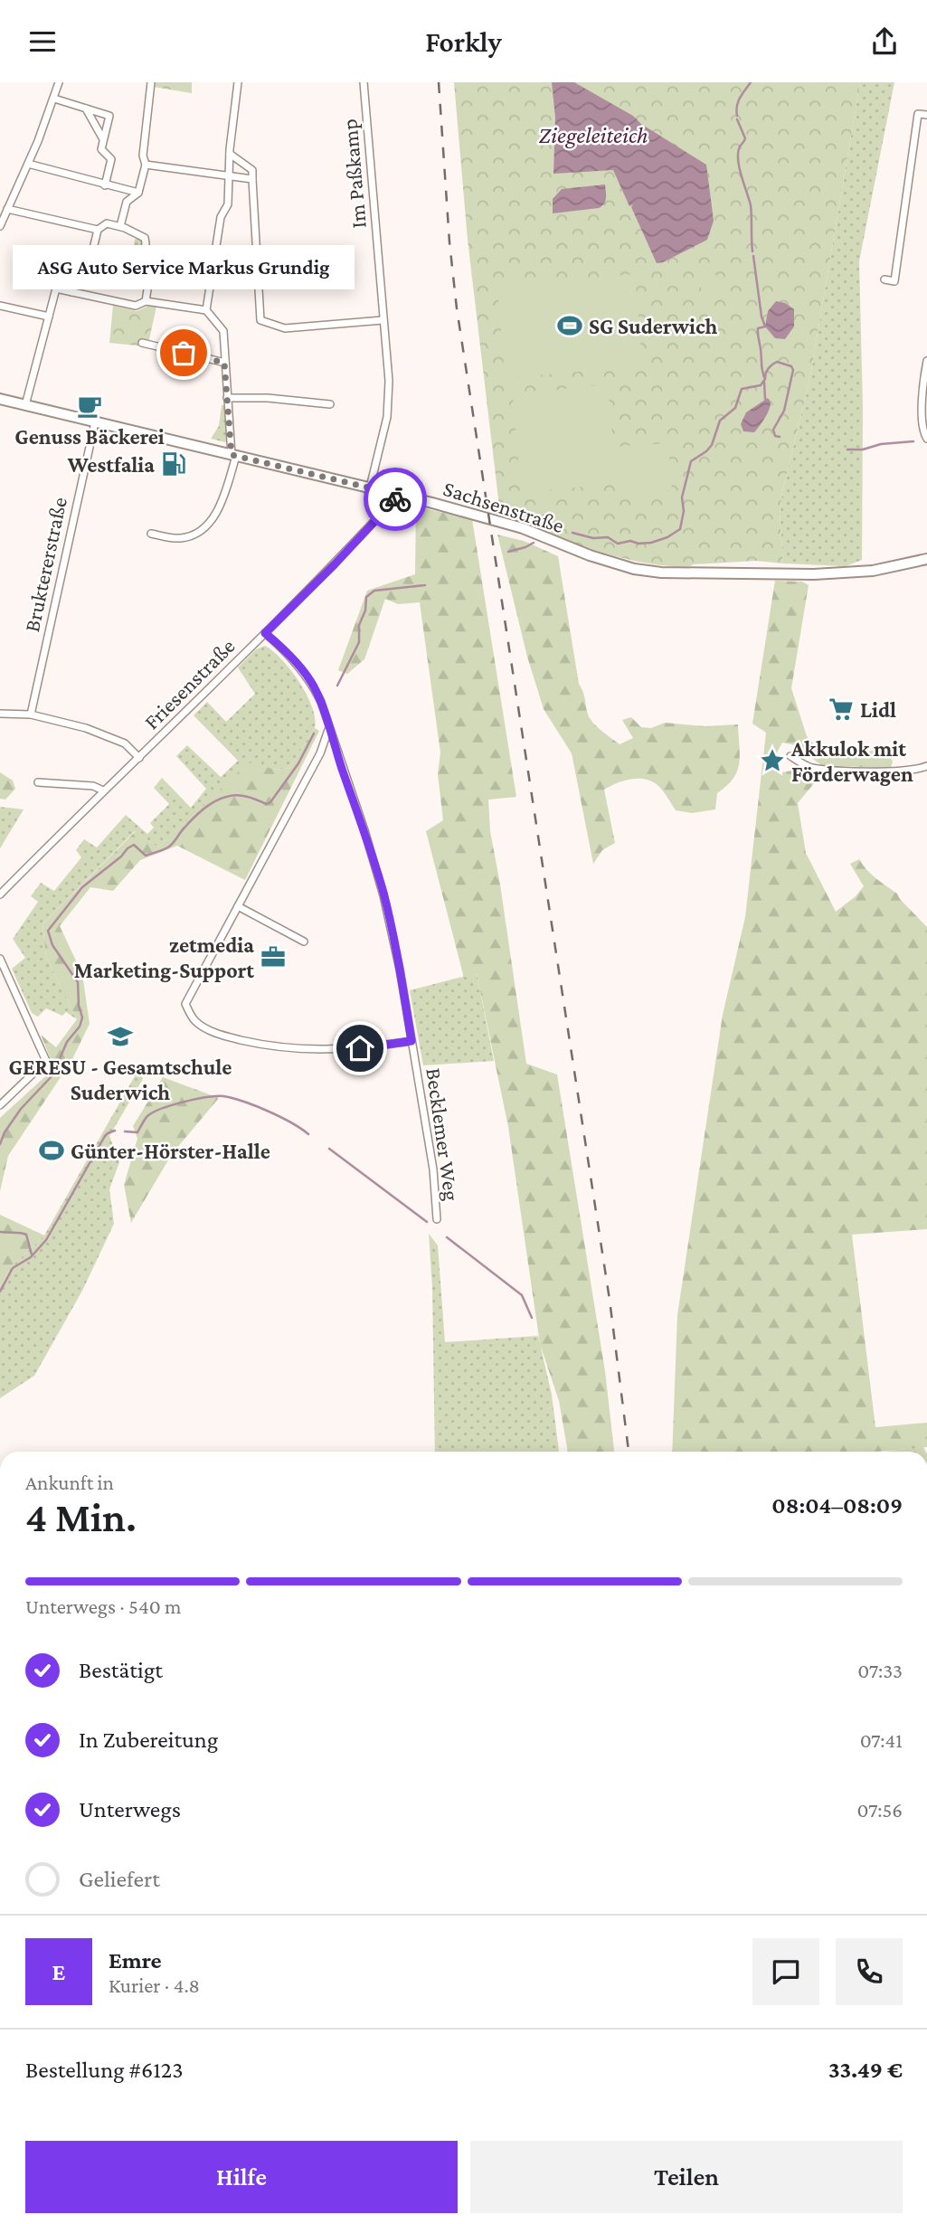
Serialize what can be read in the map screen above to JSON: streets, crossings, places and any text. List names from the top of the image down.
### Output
{
  "streets": {
    "street": [
      "Im Paßkamp",
      "Sachsenstraße",
      "Bruktererstraße",
      "Friesenstraße",
      "Becklemer Weg"
    ]
  },
  "crossings": [
    ["Im Paßkamp", "Sachsenstraße"],
    ["Sachsenstraße", "Bruktererstraße"],
    ["Sachsenstraße", "Friesenstraße"],
    ["Friesenstraße", "Becklemer Weg"]
  ],
  "water": ["Ziegeleiteich"],
  "places": {
    "sports": ["SG Suderwich", "Günter-Hörster-Halle"],
    "other": ["ASG Auto Service Markus Grundig"],
    "cafe": ["Genuss Bäckerei"],
    "fuel station": ["Westfalia"],
    "supermarket": ["Lidl"],
    "place": ["Akkulok mit Förderwagen"],
    "office": ["zetmedia Marketing-Support"],
    "school or university": ["GERESU - Gesamtschule Suderwich"]
  },
  "page": {
    "header": "Forkly",
    "bubble": "ASG Auto Service Markus Grundig",
    "heading": ["4 Min.", "Ankunft in", "08:04–08:09"],
    "panel": [
      "Emre",
      "Kurier · 4.8",
      "Bestellung #6123",
      "33.49 €"
    ],
    "bar": "Unterwegs · 540 m",
    "list": [
      ["Bestätigt", "07:33"],
      ["In Zubereitung", "07:41"],
      ["Unterwegs", "07:56"],
      "Geliefert"
    ],
    "round": "E",
    "buttons": ["Hilfe", "Teilen"]
  }
}
